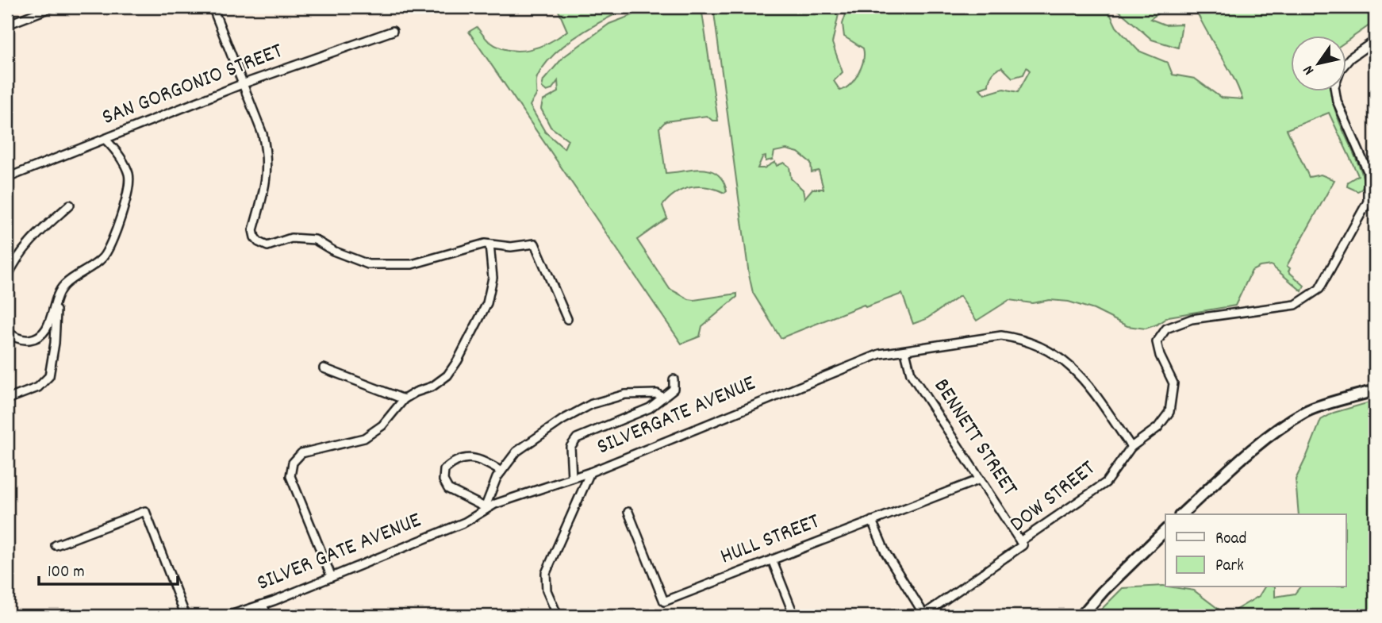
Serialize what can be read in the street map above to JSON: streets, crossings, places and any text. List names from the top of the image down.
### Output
{
  "streets": {
    "street": [
      "SAN GORGONIO STREET",
      "SILVERGATE AVENUE",
      "BENNETT STREET",
      "DOW STREET",
      "HULL STREET",
      "SILVER GATE AVENUE"
    ]
  },
  "crossings": [
    ["SILVERGATE AVENUE", "BENNETT STREET"],
    ["SILVERGATE AVENUE", "SILVER GATE AVENUE"],
    ["BENNETT STREET", "DOW STREET"],
    ["BENNETT STREET", "HULL STREET"]
  ],
  "legend": ["Road", "Park"],
  "scale_bar": "100 m",
  "north": "bottom left"
}
